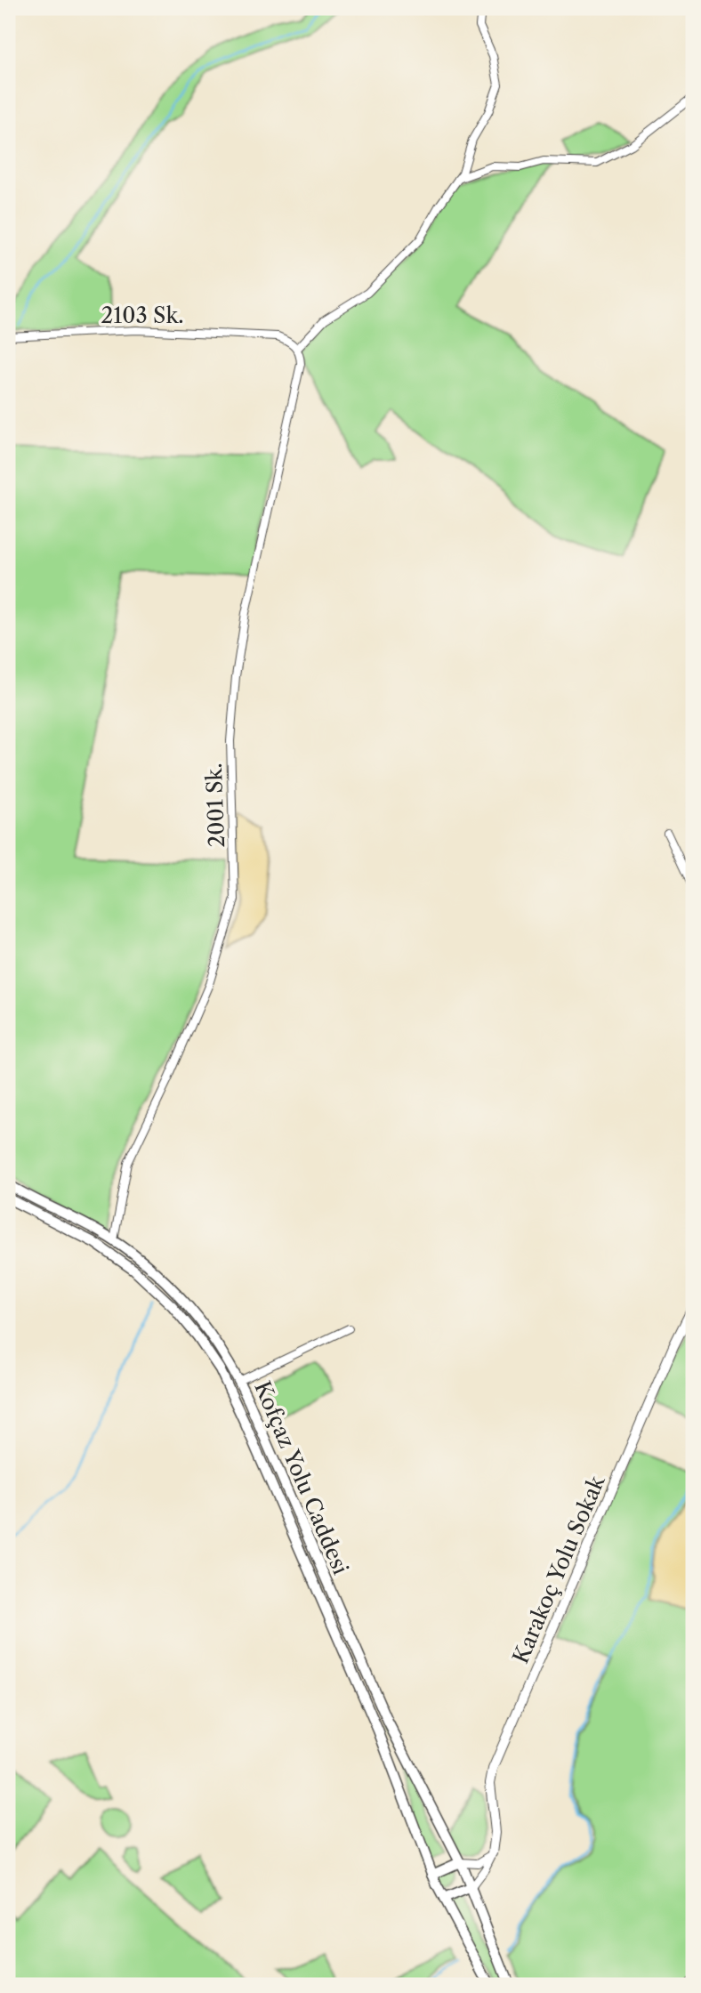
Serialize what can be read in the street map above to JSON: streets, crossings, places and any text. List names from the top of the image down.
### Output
{
  "streets": {
    "main road": ["Kofçaz Yolu Caddesi"],
    "street": ["2103 Sk.", "2001 Sk.", "Karakoç Yolu Sokak"]
  },
  "crossings": [
    ["2103 Sk.", "2001 Sk."],
    ["2001 Sk.", "Kofçaz Yolu Caddesi"],
    ["Kofçaz Yolu Caddesi", "Karakoç Yolu Sokak"]
  ]
}
